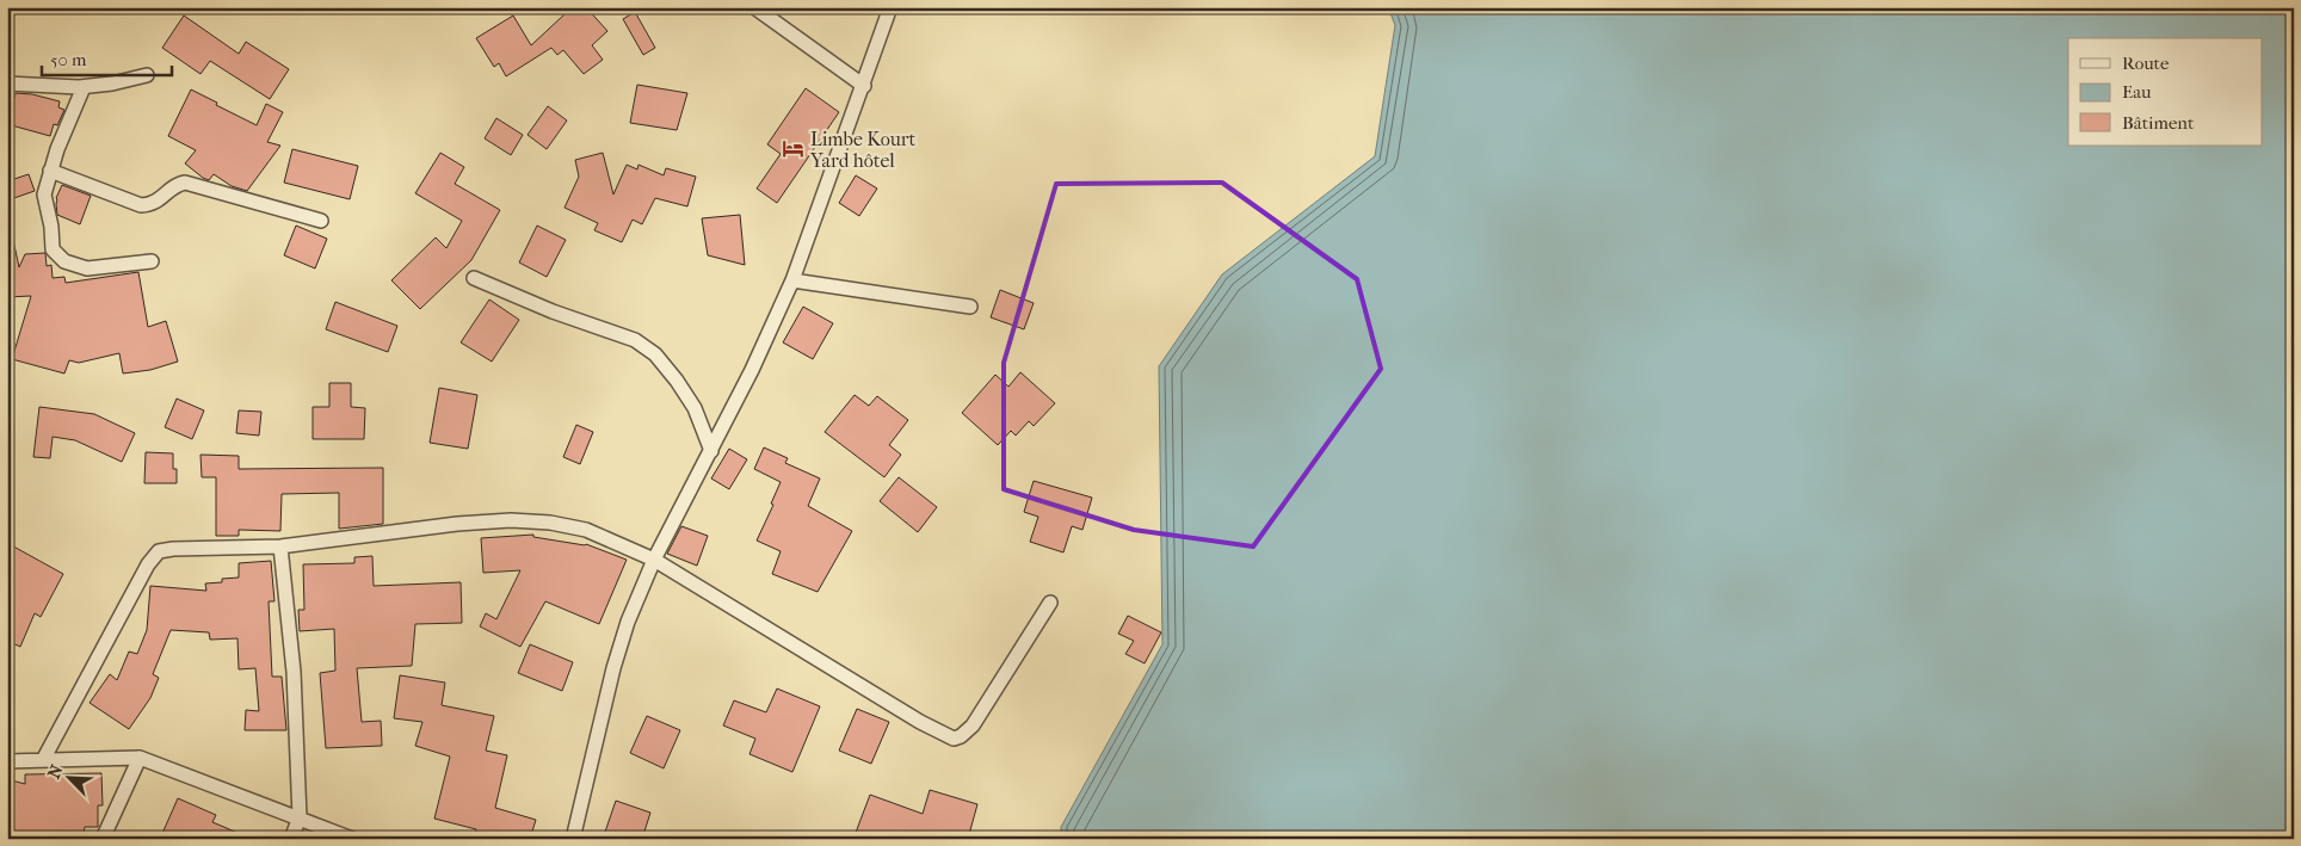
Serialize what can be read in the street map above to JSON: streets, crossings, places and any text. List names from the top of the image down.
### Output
{
  "places": {
    "hotel": ["Limbe Kourt Yard hôtel"]
  },
  "legend": ["Route", "Eau", "Bâtiment"],
  "scale_bar": "50 m",
  "north": "top left"
}
